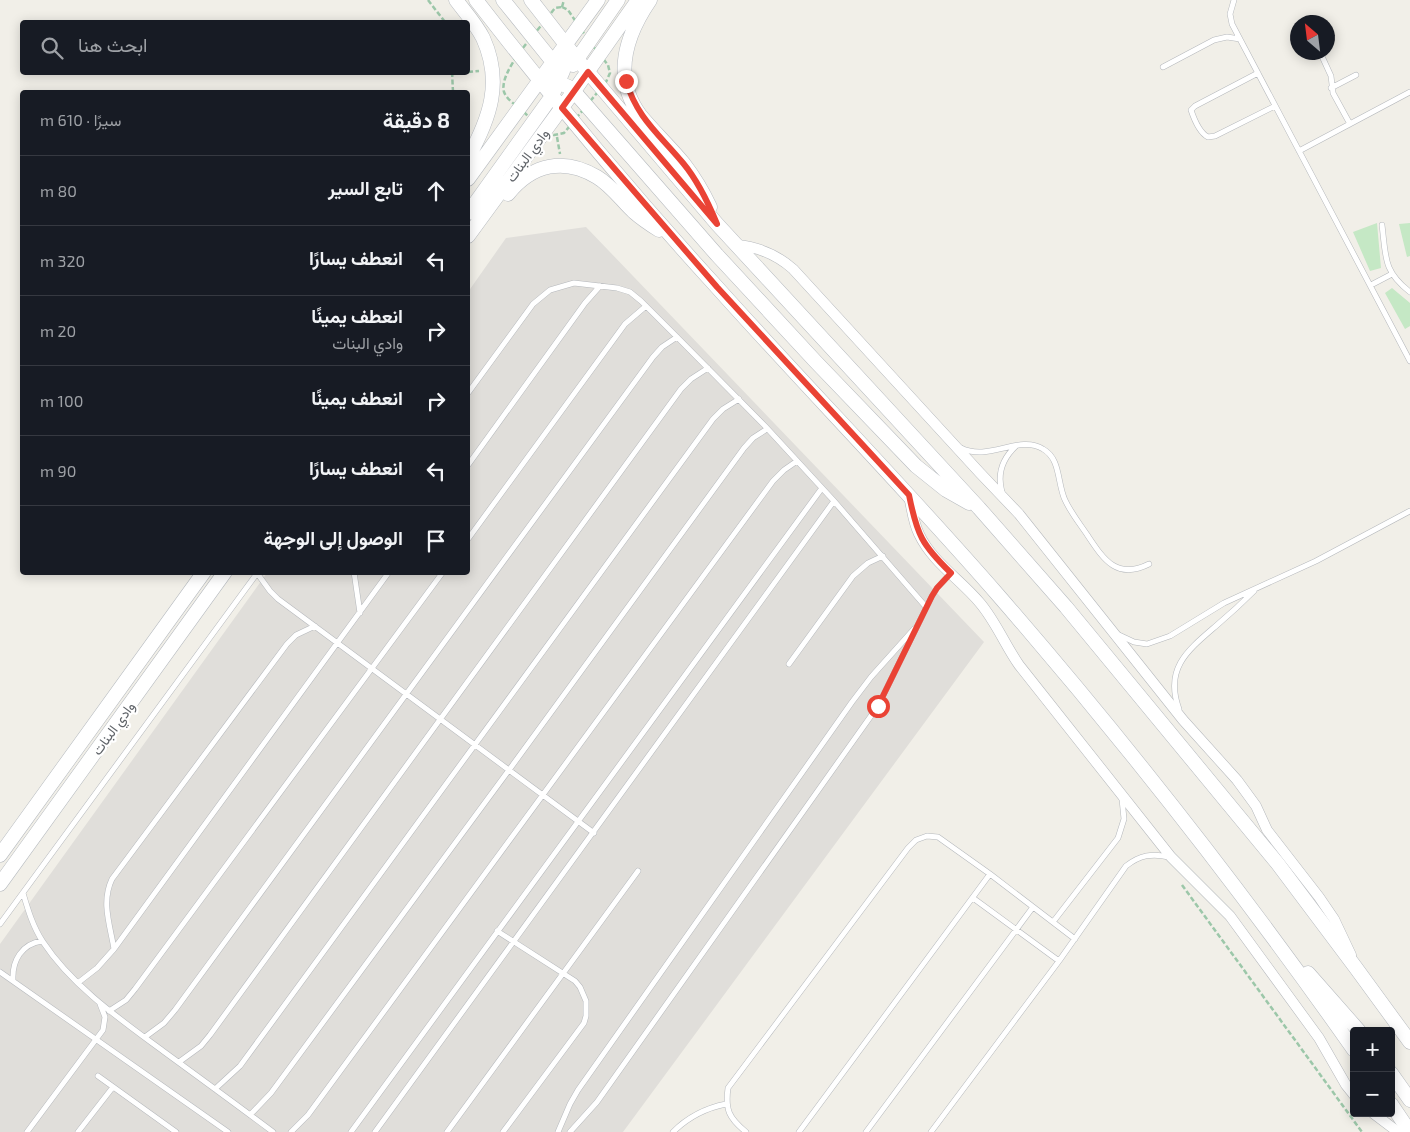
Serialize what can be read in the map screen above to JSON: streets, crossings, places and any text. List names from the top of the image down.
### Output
{
  "streets": {
    "main road": ["وادي البنات"]
  },
  "north": "top left",
  "page": {
    "search": "ابحث هنا",
    "heading": ["8 دقيقة", "سيرًا · 610 m"],
    "list": [
      ["تابع السير", "80 m"],
      ["انعطف يسارًا", "320 m"],
      ["انعطف يمينًا", "وادي البنات", "20 m"],
      ["انعطف يمينًا", "100 m"],
      ["انعطف يسارًا", "90 m"],
      "الوصول إلى الوجهة"
    ],
    "map_buttons": ["+", "−"]
  }
}
